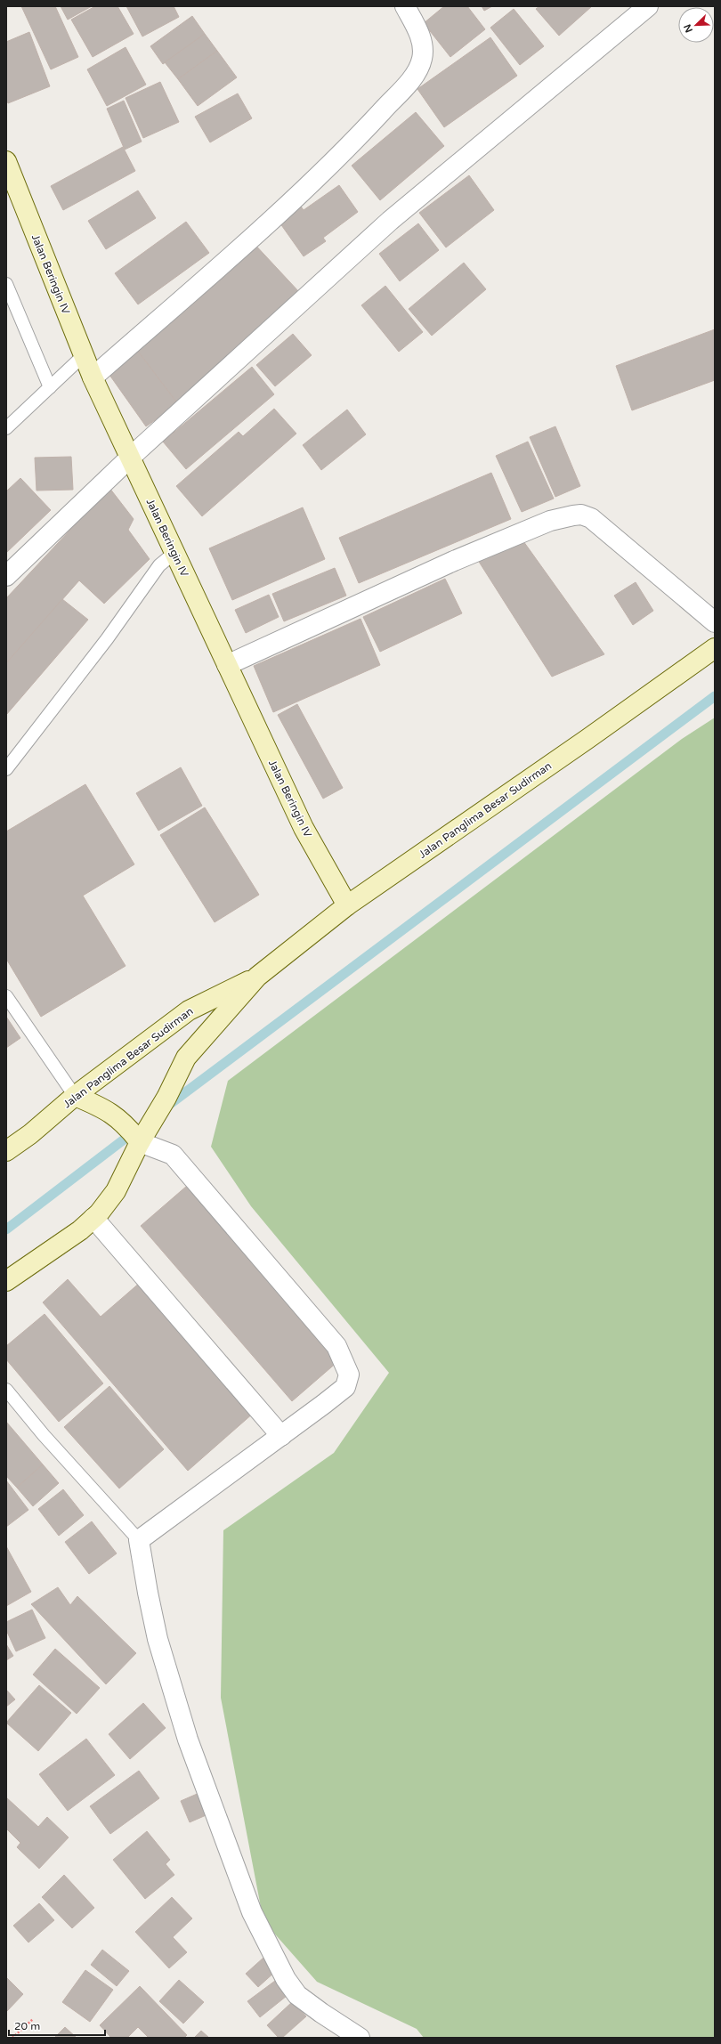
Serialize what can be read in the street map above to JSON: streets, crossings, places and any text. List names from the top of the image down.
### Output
{
  "streets": {
    "main road": ["Jalan Beringin IV", "Jalan Panglima Besar Sudirman"]
  },
  "crossings": [
    ["Jalan Beringin IV", "Jalan Panglima Besar Sudirman"]
  ],
  "scale_bar": "20 m",
  "north": "bottom left"
}
